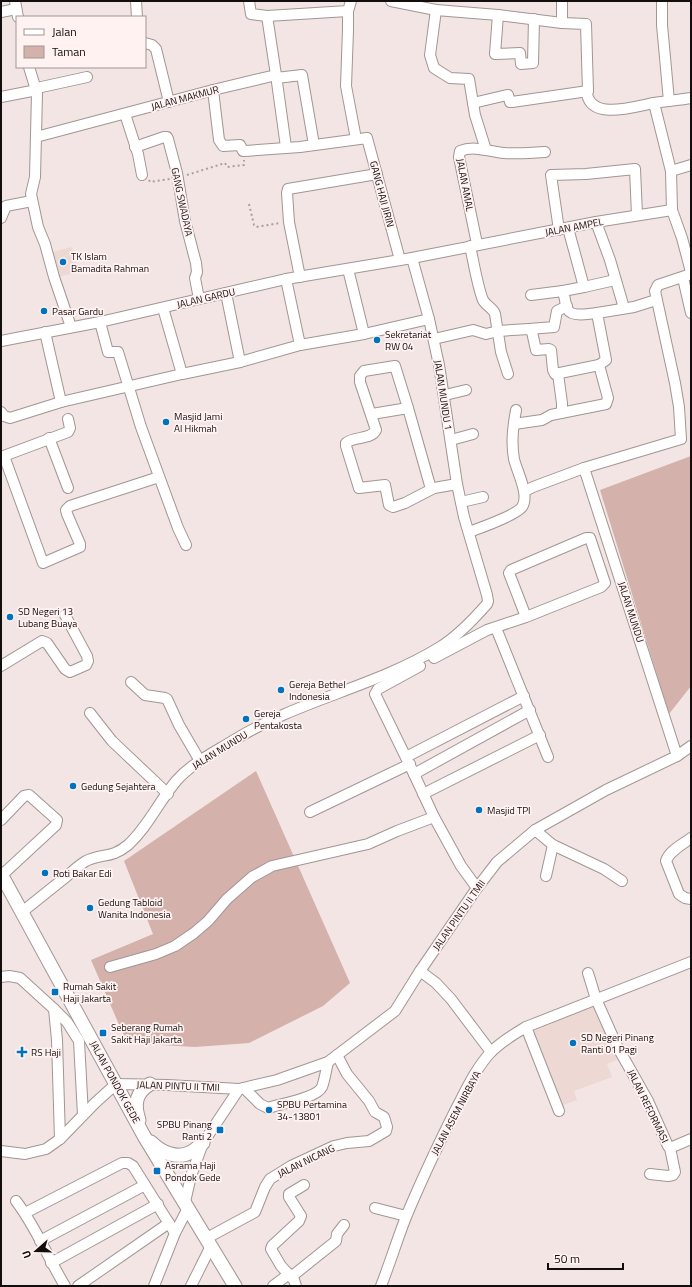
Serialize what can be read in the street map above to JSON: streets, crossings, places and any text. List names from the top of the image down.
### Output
{
  "streets": {
    "main road": ["JALAN PONDOK GEDE"],
    "street": [
      "JALAN MAKMUR",
      "JALAN AMAL",
      "GANG HAJI JIRIN",
      "GANG SWADAYA",
      "JALAN AMPEL",
      "JALAN GARDU",
      "JALAN MUNDU 1",
      "JALAN MUNDU",
      "JALAN PINTU II TMII",
      "JALAN REFORMASI",
      "JALAN ASEM NIRBAYA",
      "JALAN NICANG"
    ]
  },
  "crossings": [
    ["JALAN AMAL", "JALAN AMPEL"],
    ["GANG HAJI JIRIN", "JALAN GARDU"],
    ["GANG SWADAYA", "JALAN GARDU"],
    ["JALAN AMPEL", "JALAN GARDU"],
    ["JALAN AMPEL", "JALAN MUNDU 1"],
    ["JALAN GARDU", "JALAN MUNDU 1"],
    ["JALAN MUNDU 1", "JALAN MUNDU"],
    ["JALAN MUNDU", "JALAN PINTU II TMII"],
    ["JALAN MUNDU", "JALAN PONDOK GEDE"],
    ["JALAN PINTU II TMII", "JALAN PONDOK GEDE"],
    ["JALAN PINTU II TMII", "JALAN NICANG"],
    ["JALAN PONDOK GEDE", "JALAN NICANG"],
    ["JALAN REFORMASI", "JALAN ASEM NIRBAYA"]
  ],
  "places": {
    "other": [
      "TK Islam Bamadita Rahman",
      "Pasar Gardu",
      "Sekretariat RW 04",
      "Masjid Jami Al Hikmah",
      "SD Negeri 13 Lubang Buaya",
      "Gereja Bethel Indonesia",
      "Gereja Pentakosta",
      "Gedung Sejahtera",
      "Masjid TPI",
      "Roti Bakar Edi",
      "Gedung Tabloid Wanita Indonesia",
      "SD Negeri Pinang Ranti 01 Pagi",
      "SPBU Pertamina 34-13801"
    ],
    "transit": [
      "Rumah Sakit Haji Jakarta",
      "Seberang Rumah Sakit Haji Jakarta",
      "SPBU Pinang Ranti 2",
      "Asrama Haji Pondok Gede"
    ],
    "health": ["RS Haji"]
  },
  "legend": ["Jalan", "Taman"],
  "scale_bar": "50 m",
  "north": "left"
}
